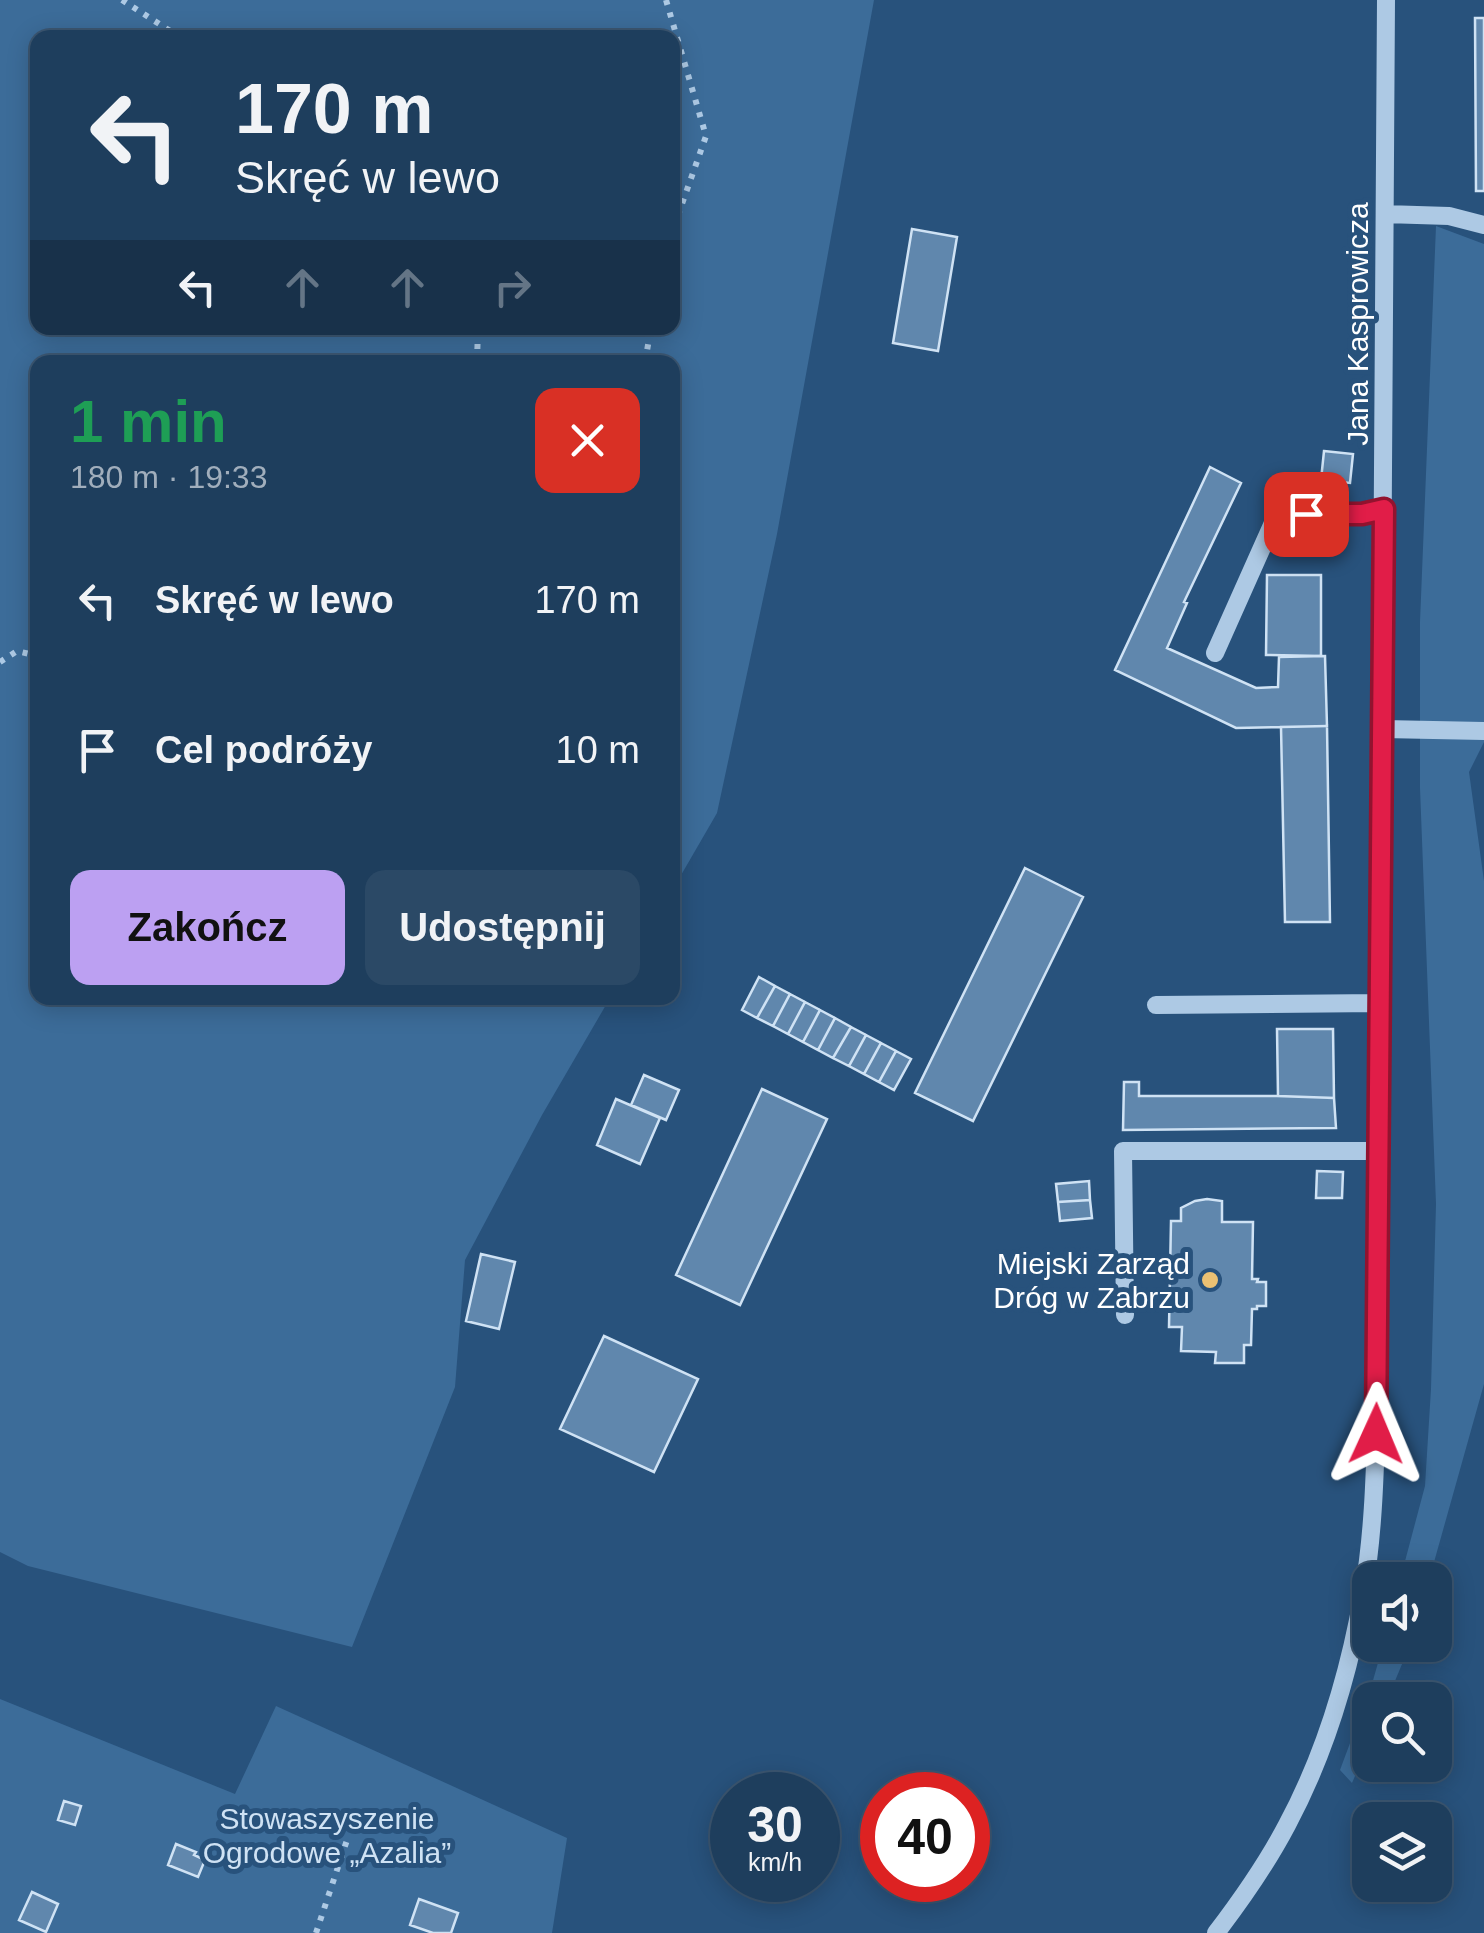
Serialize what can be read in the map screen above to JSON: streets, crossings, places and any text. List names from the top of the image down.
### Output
{
  "streets": {
    "street": ["Jana Kasprowicza"]
  },
  "parks": ["Stowaszyszenie Ogrodowe „Azalia”"],
  "places": ["Miejski Zarząd Dróg w Zabrzu"],
  "page": {
    "turn": ["170 m", "Skręć w lewo"],
    "heading": ["1 min", "180 m · 19:33"],
    "list": [
      {
        "name": "Skręć w lewo",
        "value": "170 m"
      },
      {
        "name": "Cel podróży",
        "value": "10 m"
      }
    ],
    "buttons": ["Zakończ", "Udostępnij"],
    "speed": "30 km/h",
    "limit": "40"
  }
}
